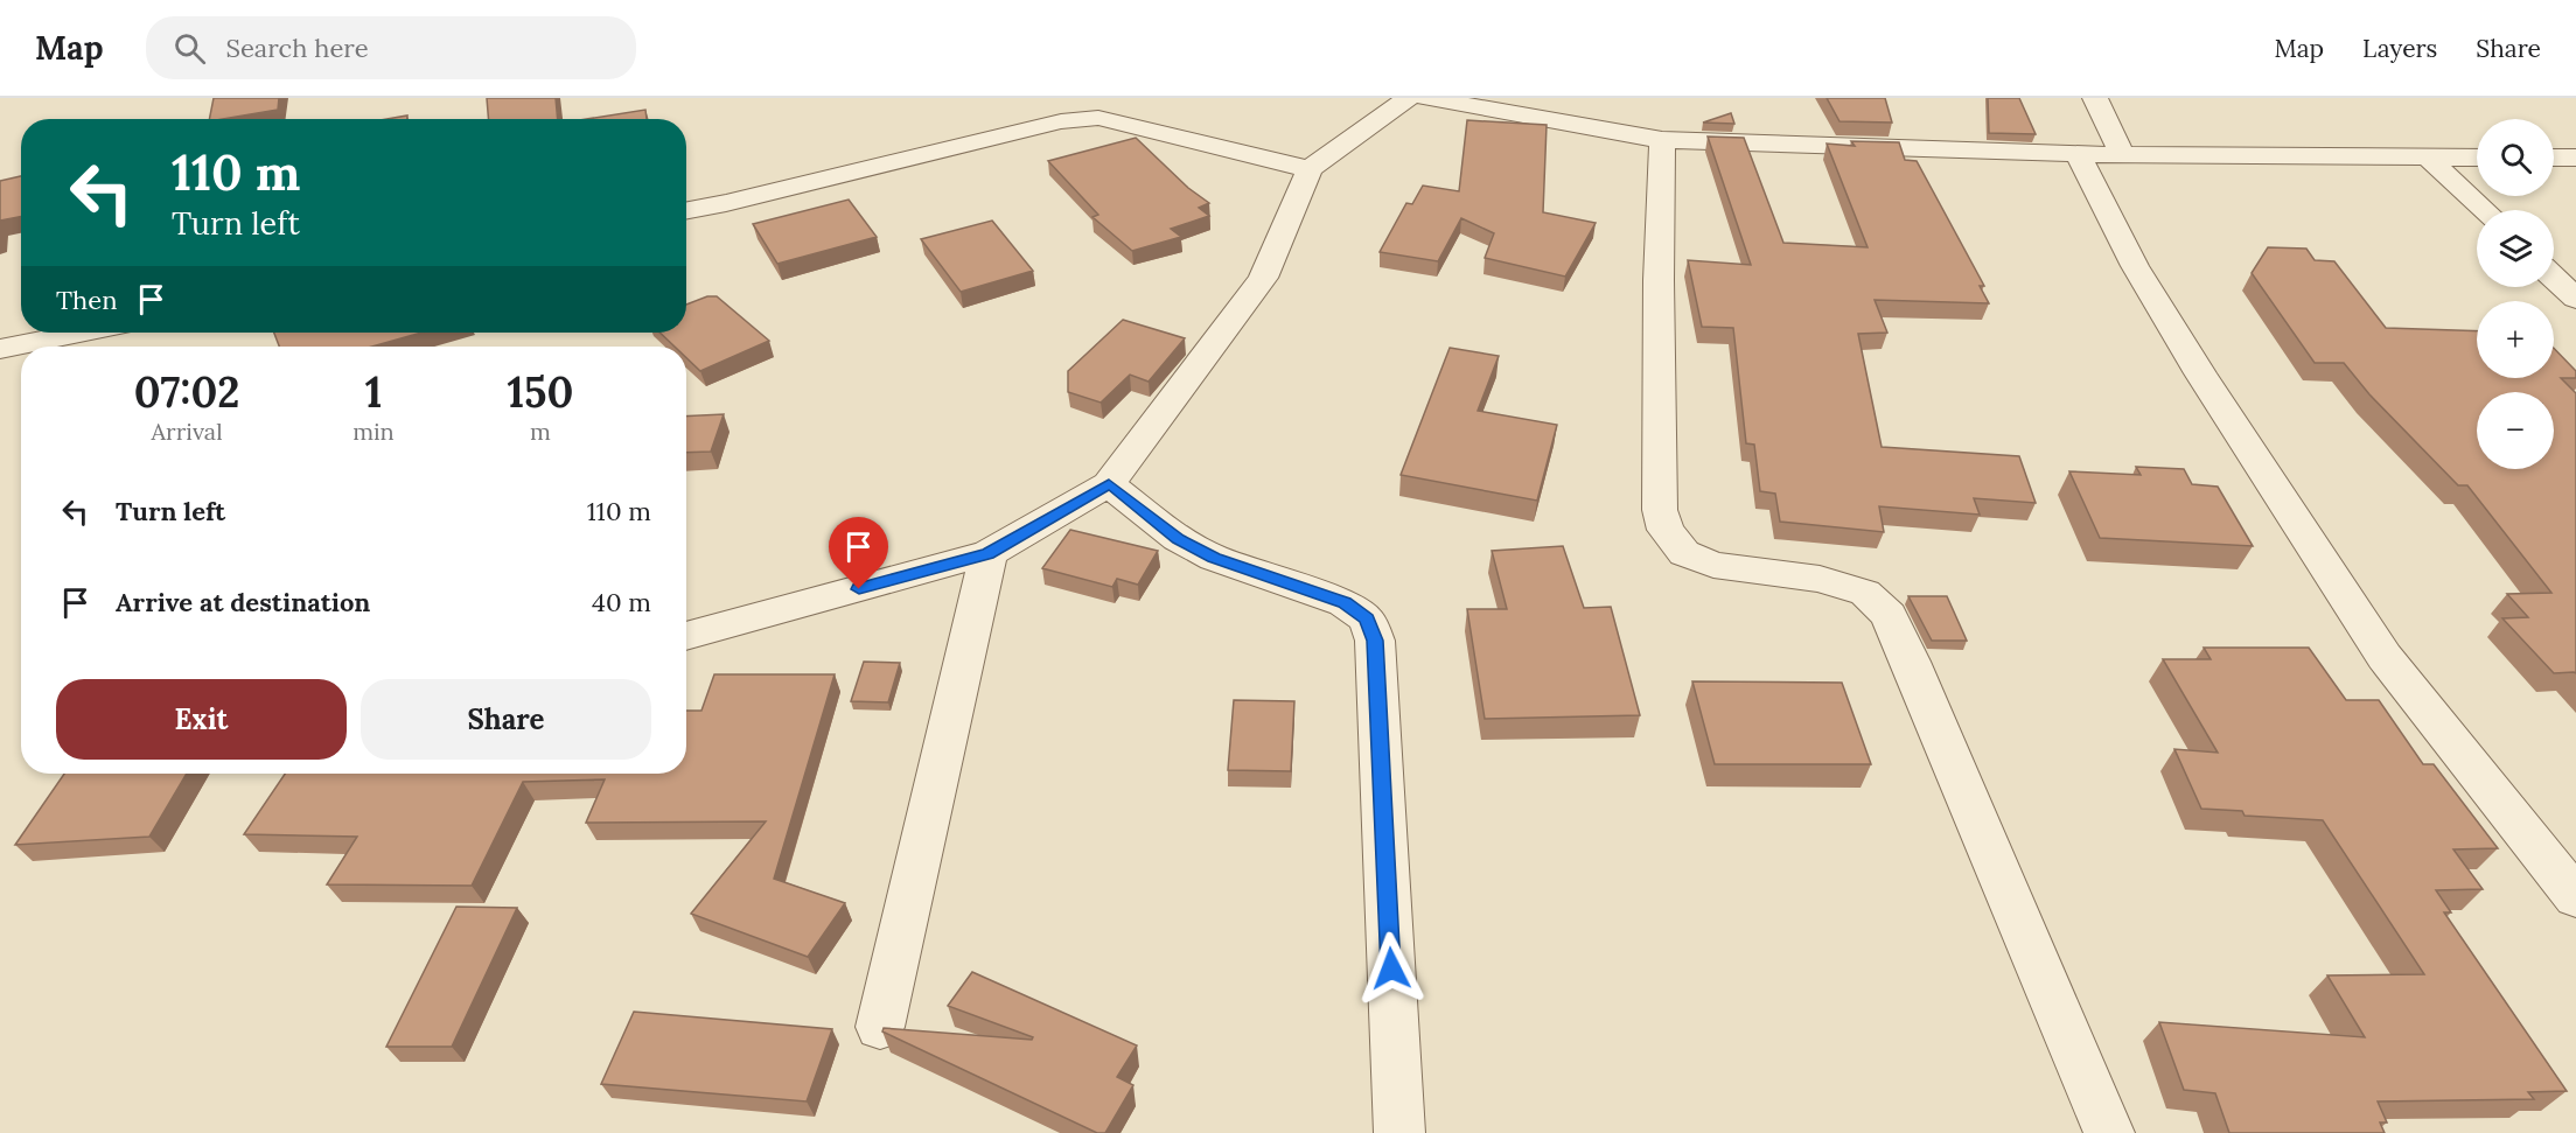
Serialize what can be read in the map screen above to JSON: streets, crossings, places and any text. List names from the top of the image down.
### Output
{
  "page": {
    "header": "Map",
    "search": "Search here",
    "nav": ["Map", "Layers", "Share"],
    "map_buttons": ["+", "−"],
    "turn": ["110 m", "Turn left"],
    "then": "Then",
    "eta": [
      "07:02",
      "Arrival",
      "1",
      "min",
      "150",
      "m"
    ],
    "list": [
      {
        "name": "Turn left",
        "value": "110 m"
      },
      {
        "name": "Arrive at destination",
        "value": "40 m"
      }
    ],
    "buttons": ["Exit", "Share"]
  }
}
